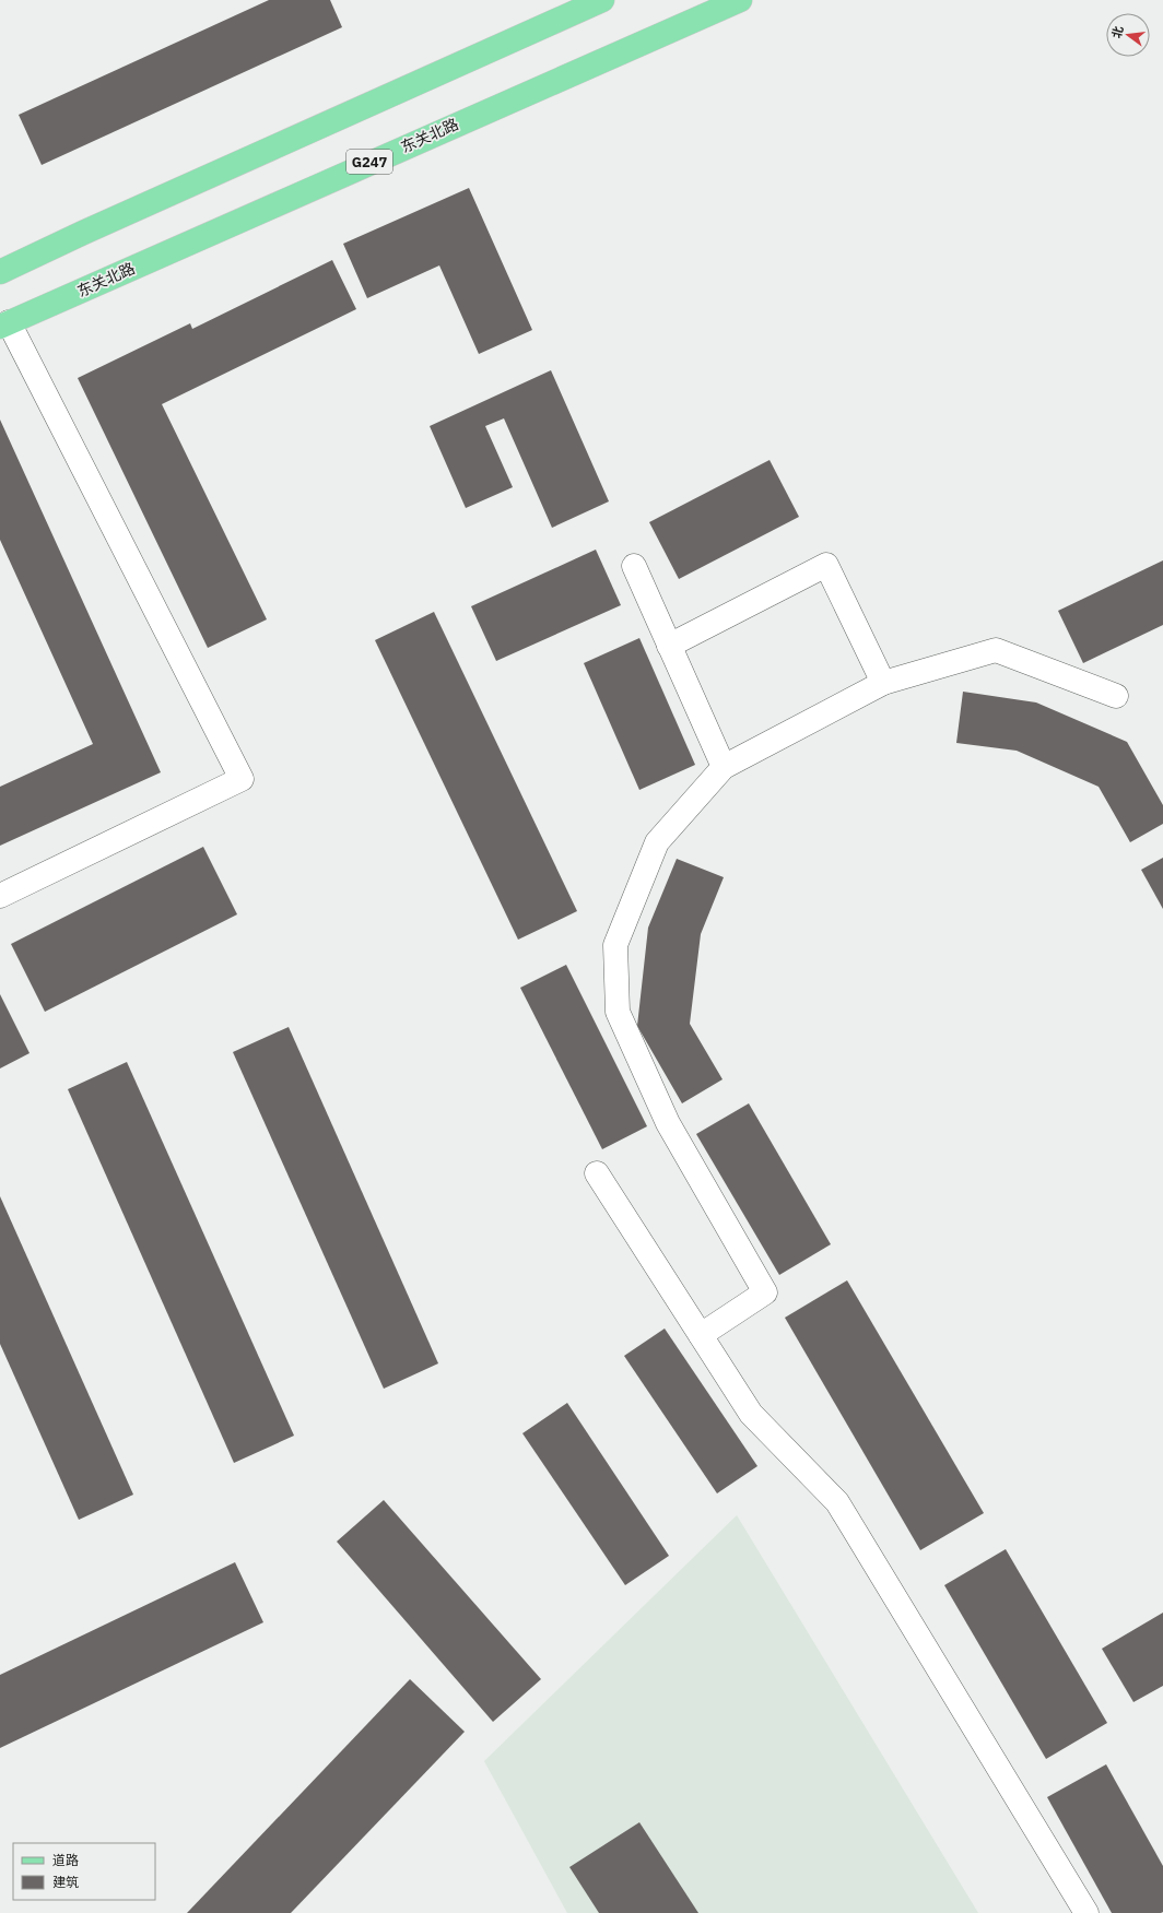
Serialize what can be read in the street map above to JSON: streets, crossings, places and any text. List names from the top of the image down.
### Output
{
  "streets": {
    "main road": ["东关北路", "G247"]
  },
  "legend": ["道路", "建筑"],
  "north": "left"
}
